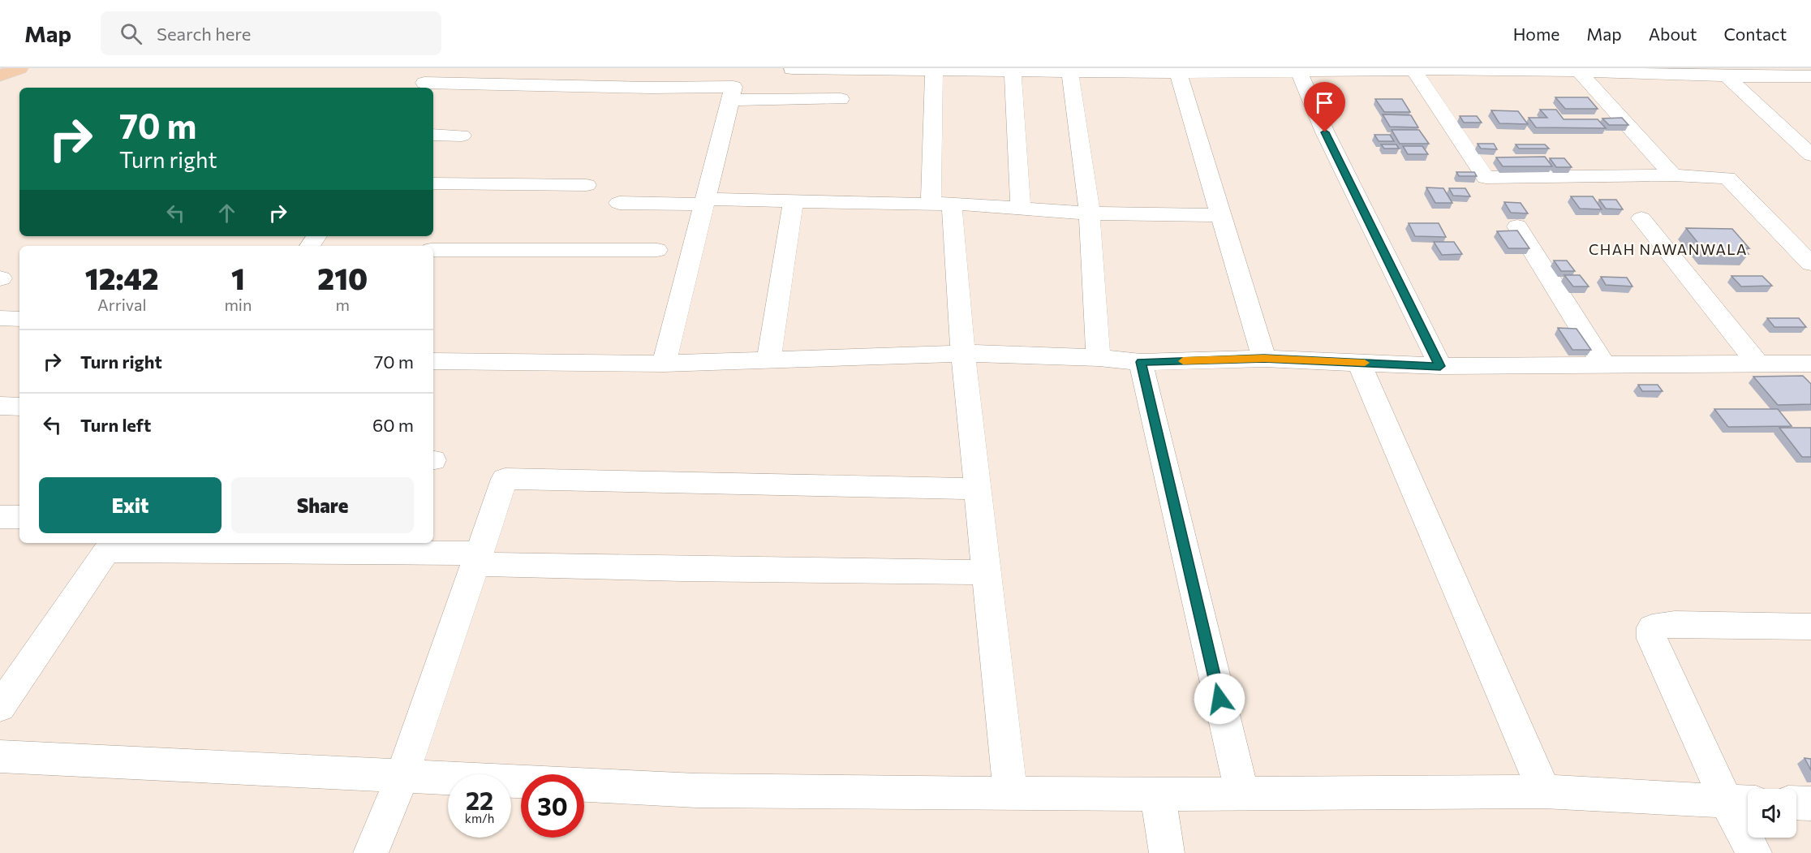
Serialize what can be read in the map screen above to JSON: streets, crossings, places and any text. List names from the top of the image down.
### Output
{
  "districts": ["CHAH NAWANWALA"],
  "page": {
    "header": "Map",
    "search": "Search here",
    "nav": [
      "Home",
      "Map",
      "About",
      "Contact"
    ],
    "turn": ["70 m", "Turn right"],
    "eta": [
      "12:42",
      "Arrival",
      "1",
      "min",
      "210",
      "m"
    ],
    "list": [
      {
        "name": "Turn right",
        "value": "70 m"
      },
      {
        "name": "Turn left",
        "value": "60 m"
      }
    ],
    "buttons": ["Exit", "Share"],
    "speed": "22 km/h",
    "limit": "30"
  }
}
